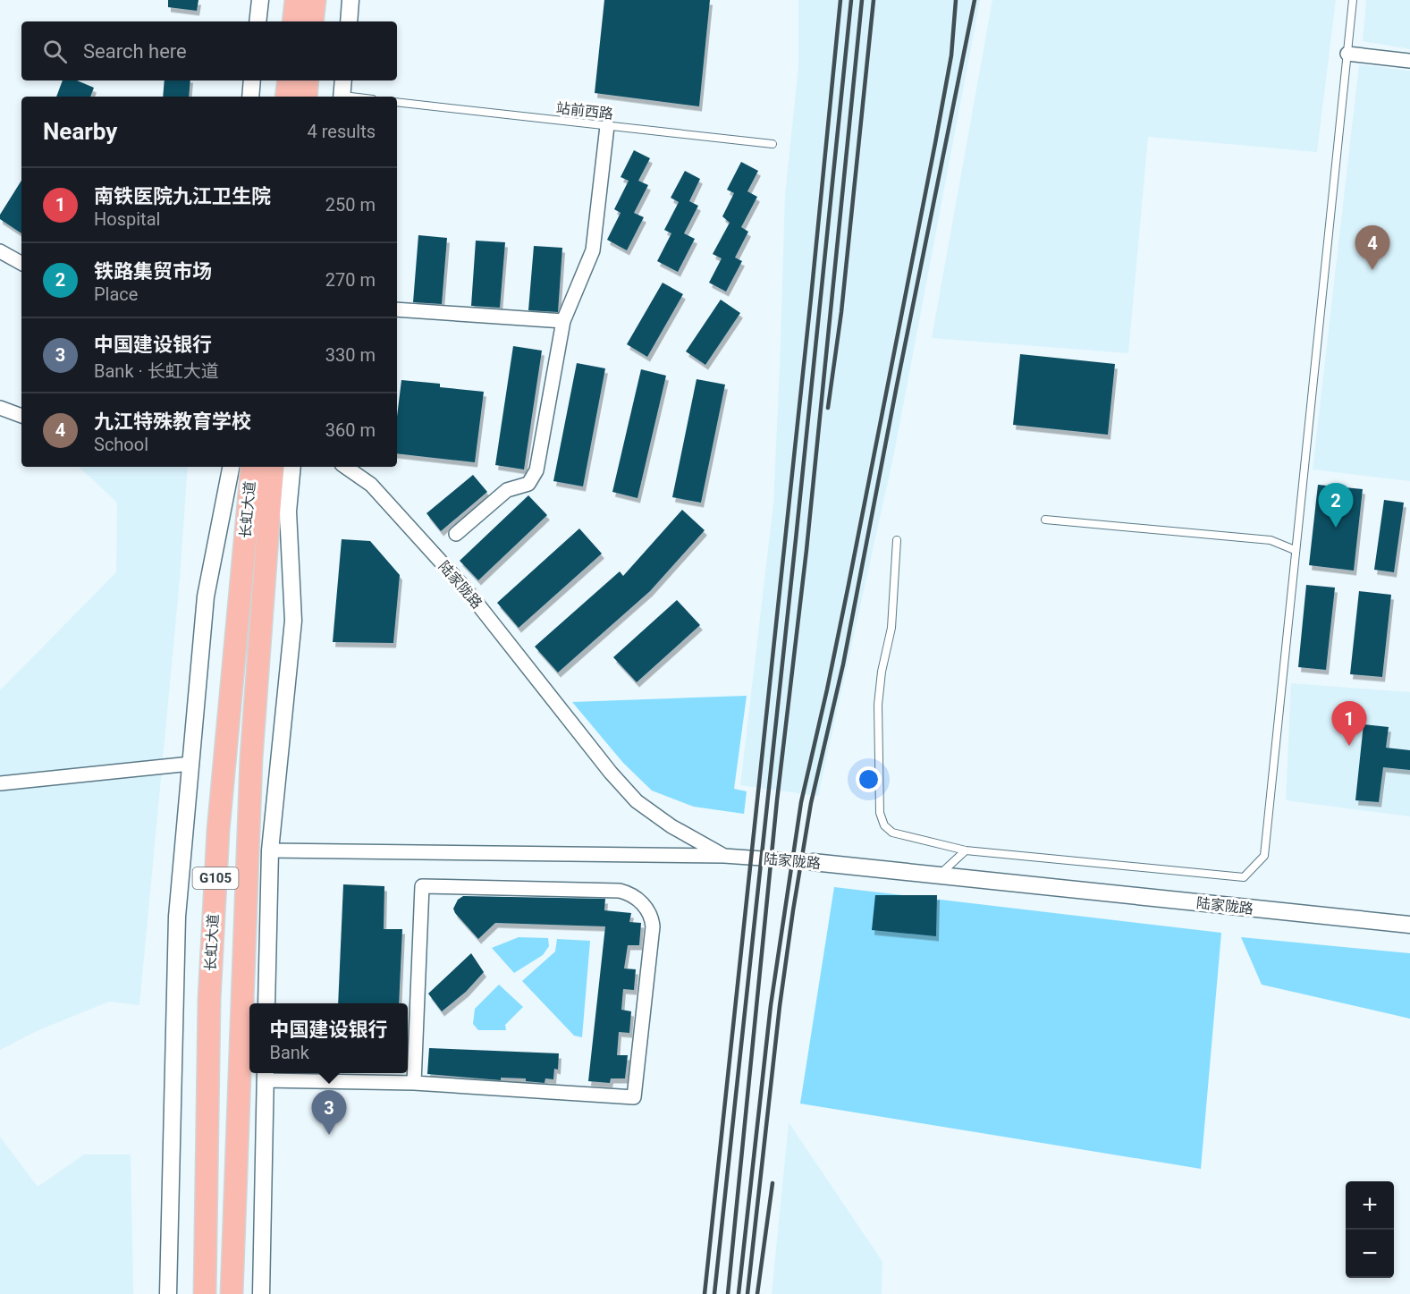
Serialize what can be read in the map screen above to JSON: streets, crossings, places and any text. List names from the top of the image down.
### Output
{
  "streets": {
    "highway": ["长虹大道", "G105"],
    "street": ["陆家陇路"],
    "lane": ["站前西路"]
  },
  "page": {
    "search": "Search here",
    "heading": ["Nearby", "4 results"],
    "list": [
      {
        "mark": "1",
        "name": "南铁医院九江卫生院",
        "note": "Hospital",
        "value": "250 m"
      },
      {
        "mark": "2",
        "name": "铁路集贸市场",
        "note": "Place",
        "value": "270 m"
      },
      {
        "mark": "3",
        "name": "中国建设银行",
        "note": "Bank · 长虹大道",
        "value": "330 m"
      },
      {
        "mark": "4",
        "name": "九江特殊教育学校",
        "note": "School",
        "value": "360 m"
      }
    ],
    "pins": [
      "4",
      "2",
      "1",
      "3"
    ],
    "popup": ["中国建设银行", "Bank"],
    "map_buttons": ["+", "−"]
  }
}
